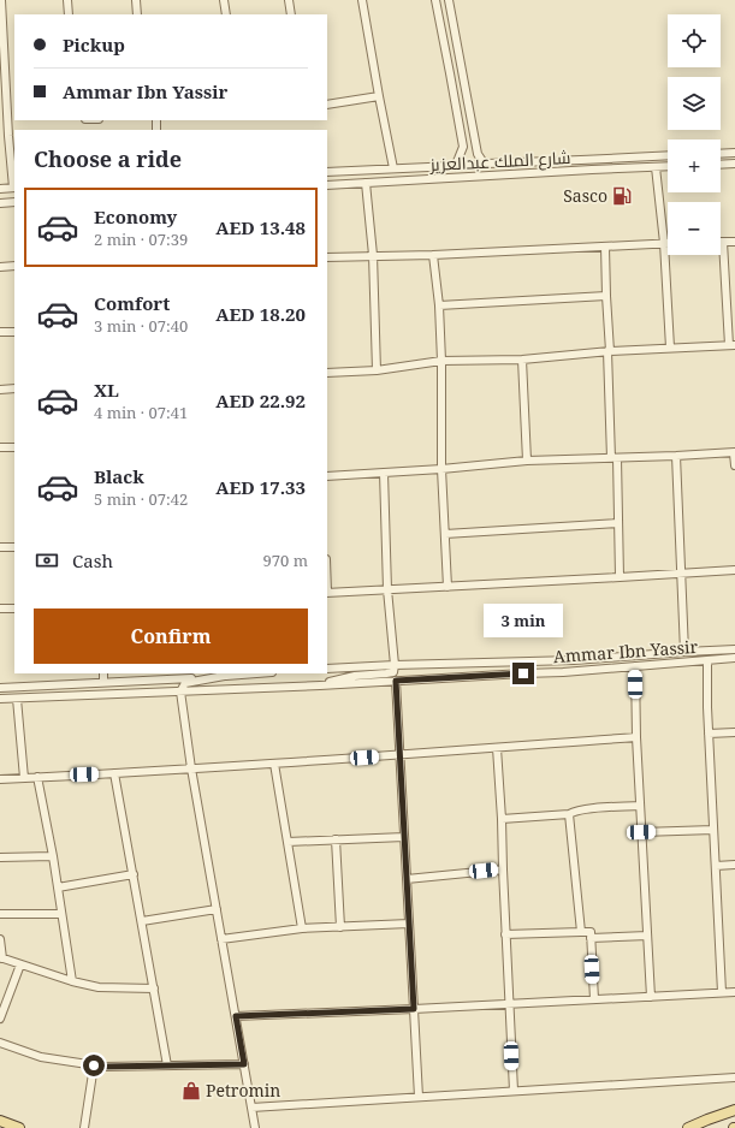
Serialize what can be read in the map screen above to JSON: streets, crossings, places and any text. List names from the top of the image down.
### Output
{
  "streets": {
    "street": ["شارع الملك عبدالعزيز", "Ammar Ibn Yassir"]
  },
  "places": {
    "fuel station": ["Sasco"],
    "shop": ["Petromin"]
  },
  "page": {
    "map_buttons": ["+", "−"],
    "banner": ["Pickup", "Ammar Ibn Yassir"],
    "heading": "Choose a ride",
    "list": [
      {
        "name": "Economy",
        "note": "2 min · 07:39",
        "value": "AED 13.48"
      },
      {
        "name": "Comfort",
        "note": "3 min · 07:40",
        "value": "AED 18.20"
      },
      {
        "name": "XL",
        "note": "4 min · 07:41",
        "value": "AED 22.92"
      },
      {
        "name": "Black",
        "note": "5 min · 07:42",
        "value": "AED 17.33"
      }
    ],
    "pay": ["Cash", "970 m"],
    "buttons": "Confirm",
    "bubble": "3 min"
  }
}
